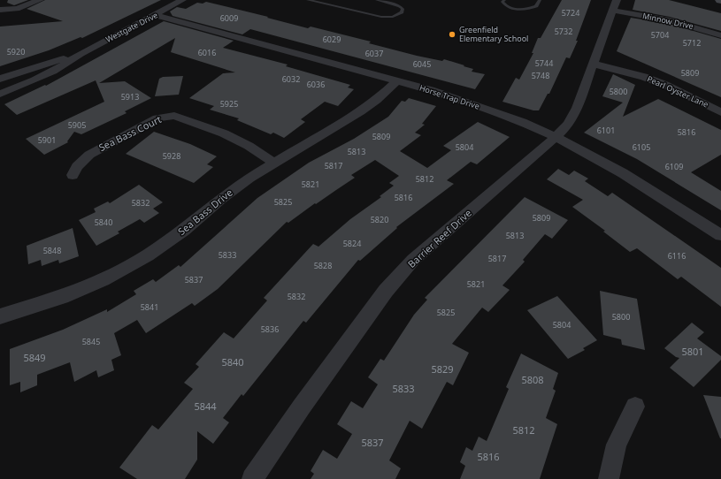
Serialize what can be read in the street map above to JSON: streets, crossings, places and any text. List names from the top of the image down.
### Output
{
  "streets": {
    "street": [
      "Minnow Drive",
      "Westgate Drive",
      "Pearl Oyster Lane",
      "Horse Trap Drive",
      "Sea Bass Court",
      "Sea Bass Drive",
      "Barrier Reef Drive"
    ]
  },
  "crossings": [
    ["Minnow Drive", "Barrier Reef Drive"],
    ["Westgate Drive", "Horse Trap Drive"],
    ["Pearl Oyster Lane", "Barrier Reef Drive"],
    ["Horse Trap Drive", "Sea Bass Drive"],
    ["Horse Trap Drive", "Barrier Reef Drive"],
    ["Sea Bass Court", "Sea Bass Drive"]
  ],
  "places": ["Greenfield Elementary School"],
  "house_numbers": [
    "5724",
    "6009",
    "5732",
    "5704",
    "6029",
    "5712",
    "5920",
    "6016",
    "6037",
    "5744",
    "6045",
    "5809",
    "5748",
    "6032",
    "6036",
    "5800",
    "5913",
    "5925",
    "5905",
    "6101",
    "5816",
    "5809",
    "5901",
    "5804",
    "6105",
    "5813",
    "5928",
    "5817",
    "6109",
    "5812",
    "5821",
    "5816",
    "5825",
    "5832",
    "5809",
    "5820",
    "5840",
    "5813",
    "5824",
    "5848",
    "5833",
    "6116",
    "5817",
    "5828",
    "5837",
    "5821",
    "5832",
    "5841",
    "5825",
    "5800",
    "5804",
    "5836",
    "5845",
    "5801",
    "5849",
    "5840",
    "5829",
    "5808",
    "5833",
    "5844",
    "5812",
    "5837",
    "5816"
  ]
}
